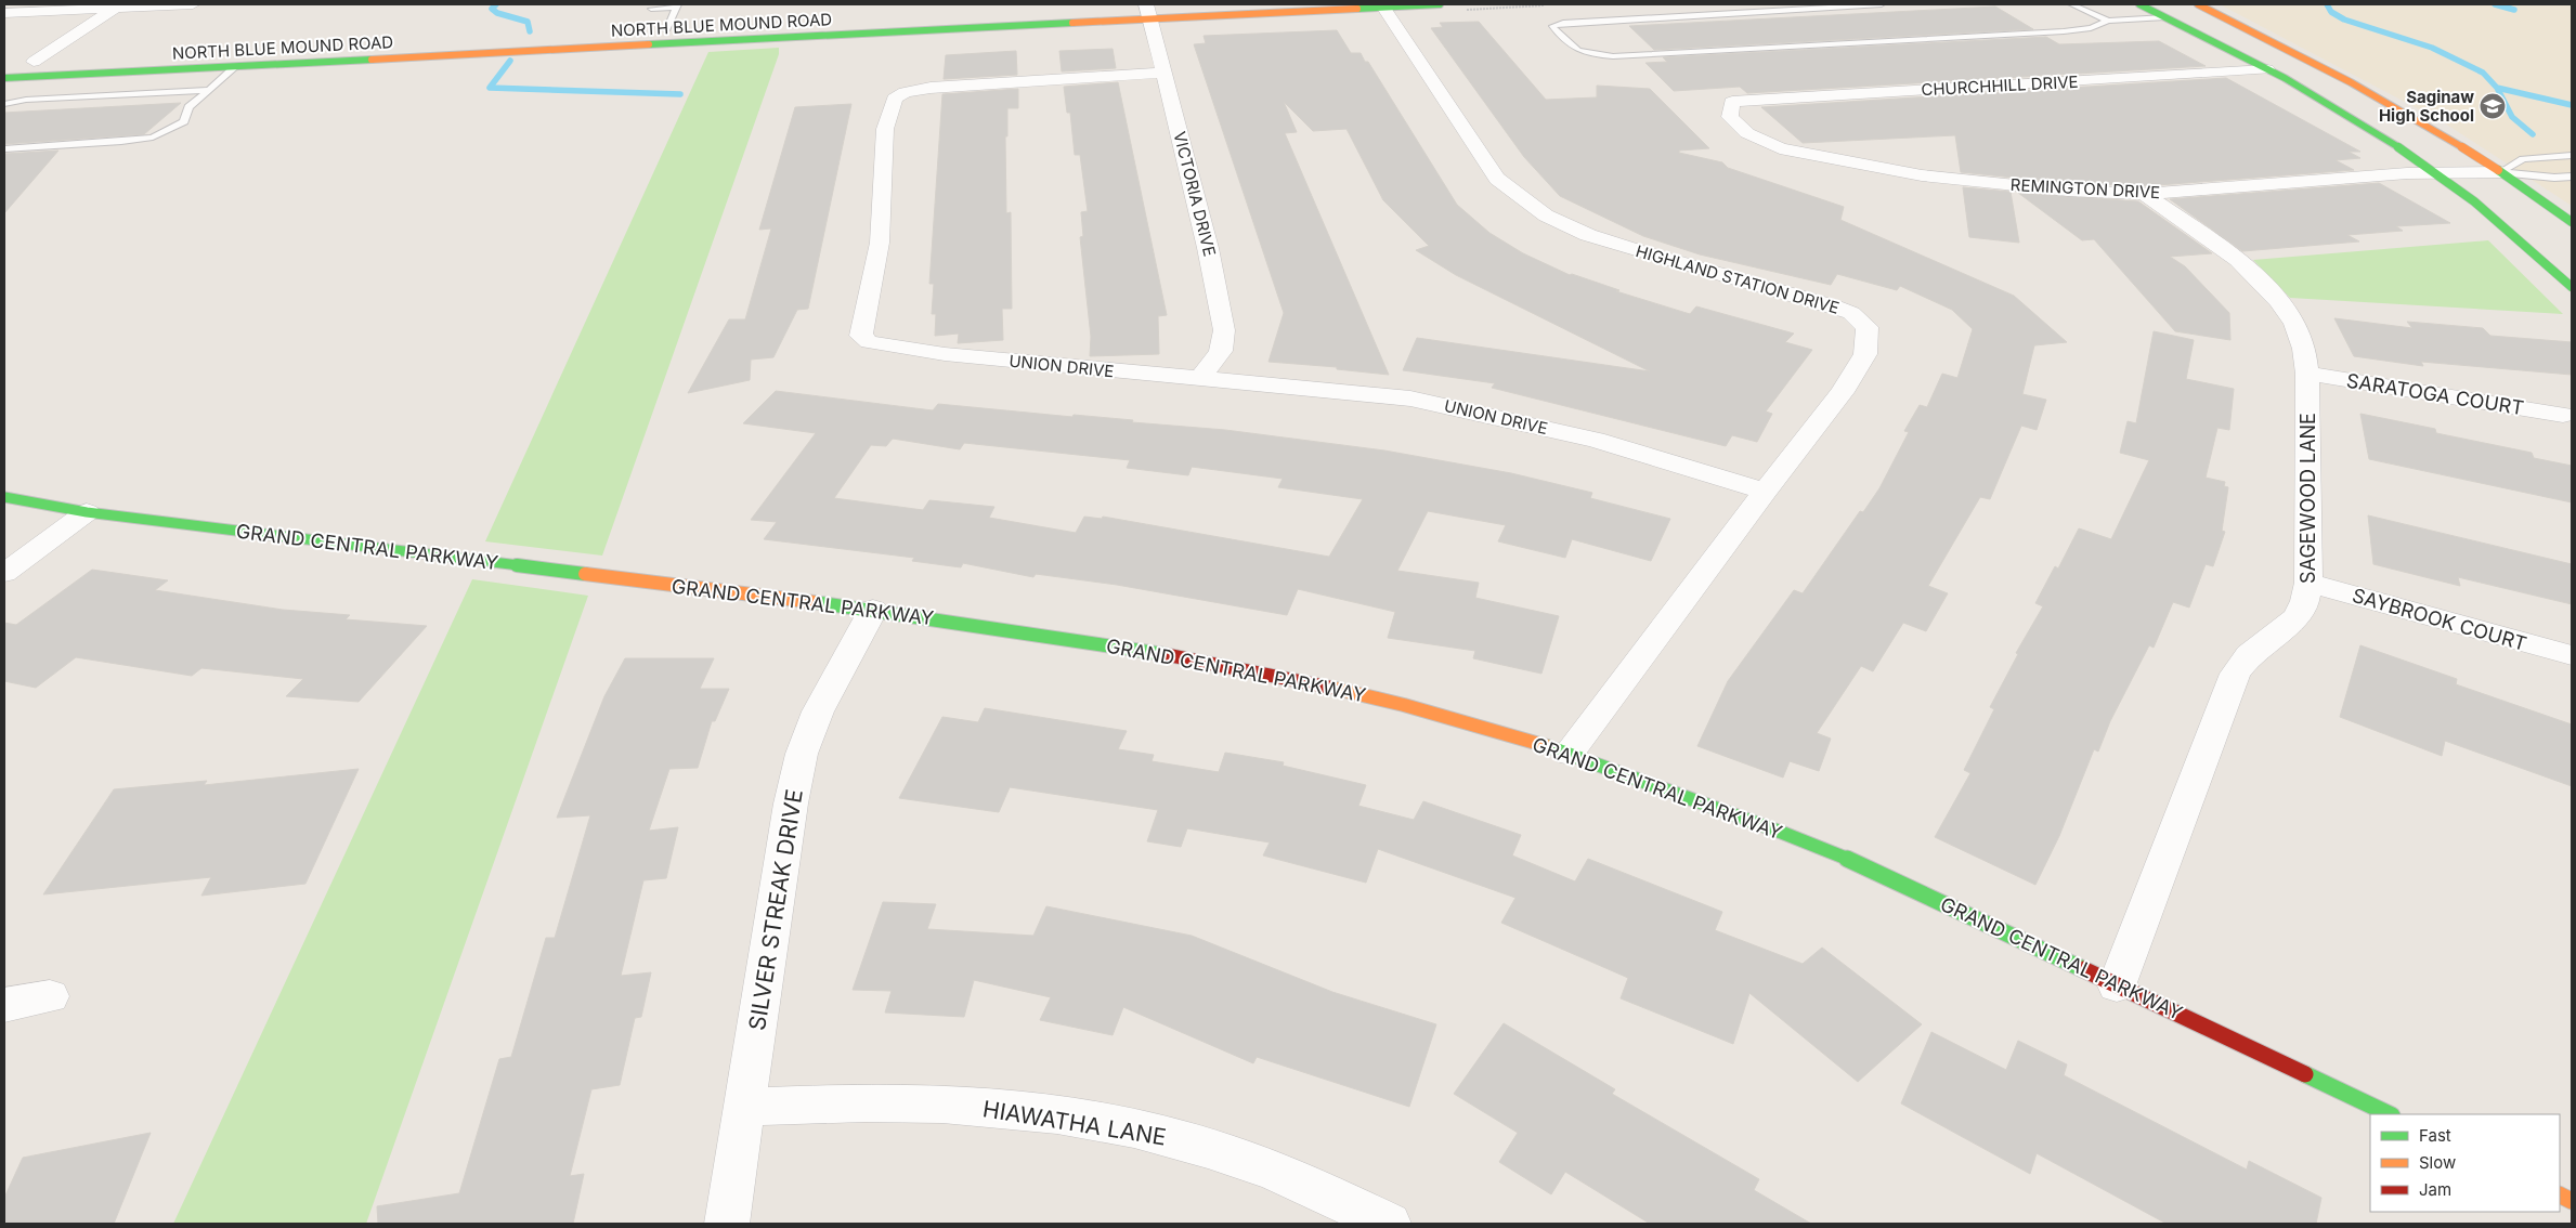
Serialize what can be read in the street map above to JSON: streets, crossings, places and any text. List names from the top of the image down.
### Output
{
  "streets": {
    "main road": ["NORTH BLUE MOUND ROAD", "GRAND CENTRAL PARKWAY"],
    "street": [
      "CHURCHHILL DRIVE",
      "REMINGTON DRIVE",
      "VICTORIA DRIVE",
      "HIGHLAND STATION DRIVE",
      "UNION DRIVE",
      "SARATOGA COURT",
      "SAGEWOOD LANE",
      "SAYBROOK COURT",
      "SILVER STREAK DRIVE",
      "HIAWATHA LANE"
    ]
  },
  "crossings": [
    ["NORTH BLUE MOUND ROAD", "VICTORIA DRIVE"],
    ["NORTH BLUE MOUND ROAD", "HIGHLAND STATION DRIVE"],
    ["CHURCHHILL DRIVE", "REMINGTON DRIVE"],
    ["REMINGTON DRIVE", "SAGEWOOD LANE"],
    ["VICTORIA DRIVE", "UNION DRIVE"],
    ["HIGHLAND STATION DRIVE", "UNION DRIVE"],
    ["HIGHLAND STATION DRIVE", "GRAND CENTRAL PARKWAY"],
    ["SARATOGA COURT", "SAGEWOOD LANE"],
    ["SAGEWOOD LANE", "GRAND CENTRAL PARKWAY"],
    ["SAGEWOOD LANE", "SAYBROOK COURT"],
    ["GRAND CENTRAL PARKWAY", "SILVER STREAK DRIVE"],
    ["SILVER STREAK DRIVE", "HIAWATHA LANE"]
  ],
  "places": {
    "school or university": ["Saginaw High School"]
  },
  "legend": ["Fast", "Slow", "Jam"]
}
